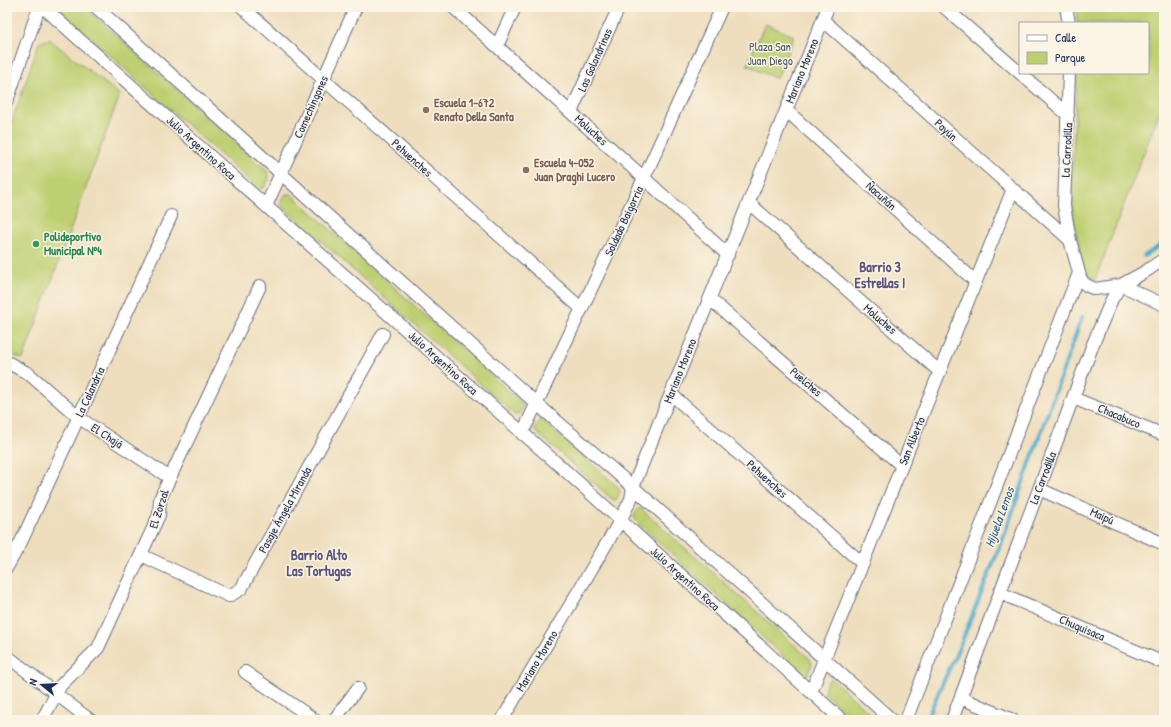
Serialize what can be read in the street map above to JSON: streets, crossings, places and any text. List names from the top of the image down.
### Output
{
  "streets": {
    "street": [
      "Las Golondrinas",
      "Mariano Moreno",
      "Comechingones",
      "Moluches",
      "Payún",
      "Julio Argentino Roca",
      "La Carrodilla",
      "Pehuenches",
      "Ñacuñán",
      "Soldado Baigorria",
      "Puelches",
      "La Calandria",
      "Chacabuco",
      "El Chajá",
      "San Alberto",
      "El Zorzal",
      "Pasaje Ángela Miranda",
      "Maipú",
      "Chuquisaca"
    ]
  },
  "crossings": [
    ["Las Golondrinas", "Moluches"],
    ["Mariano Moreno", "Moluches"],
    ["Mariano Moreno", "Payún"],
    ["Mariano Moreno", "Julio Argentino Roca"],
    ["Mariano Moreno", "Pehuenches"],
    ["Mariano Moreno", "Ñacuñán"],
    ["Mariano Moreno", "Puelches"],
    ["Comechingones", "Julio Argentino Roca"],
    ["Comechingones", "Pehuenches"],
    ["Moluches", "Soldado Baigorria"],
    ["Moluches", "San Alberto"],
    ["Payún", "La Carrodilla"],
    ["Payún", "San Alberto"],
    ["Julio Argentino Roca", "Soldado Baigorria"],
    ["Julio Argentino Roca", "San Alberto"],
    ["La Carrodilla", "Chacabuco"],
    ["La Carrodilla", "Maipú"],
    ["La Carrodilla", "Chuquisaca"],
    ["Pehuenches", "Soldado Baigorria"],
    ["Pehuenches", "San Alberto"],
    ["Ñacuñán", "San Alberto"],
    ["Puelches", "San Alberto"],
    ["La Calandria", "El Chajá"],
    ["El Chajá", "El Zorzal"],
    ["El Zorzal", "Pasaje Ángela Miranda"]
  ],
  "districts": ["Barrio 3 Estrellas I", "Barrio Alto Las Tortugas"],
  "water": ["Hijuela Lemos"],
  "parks": ["Plaza San Juan Diego"],
  "places": ["Escuela 1-672 Renato Della Santa", "Escuela 4-052 Juan Draghi Lucero", "Polideportivo Municipal Nº4"],
  "legend": ["Calle", "Parque"],
  "north": "left"
}
